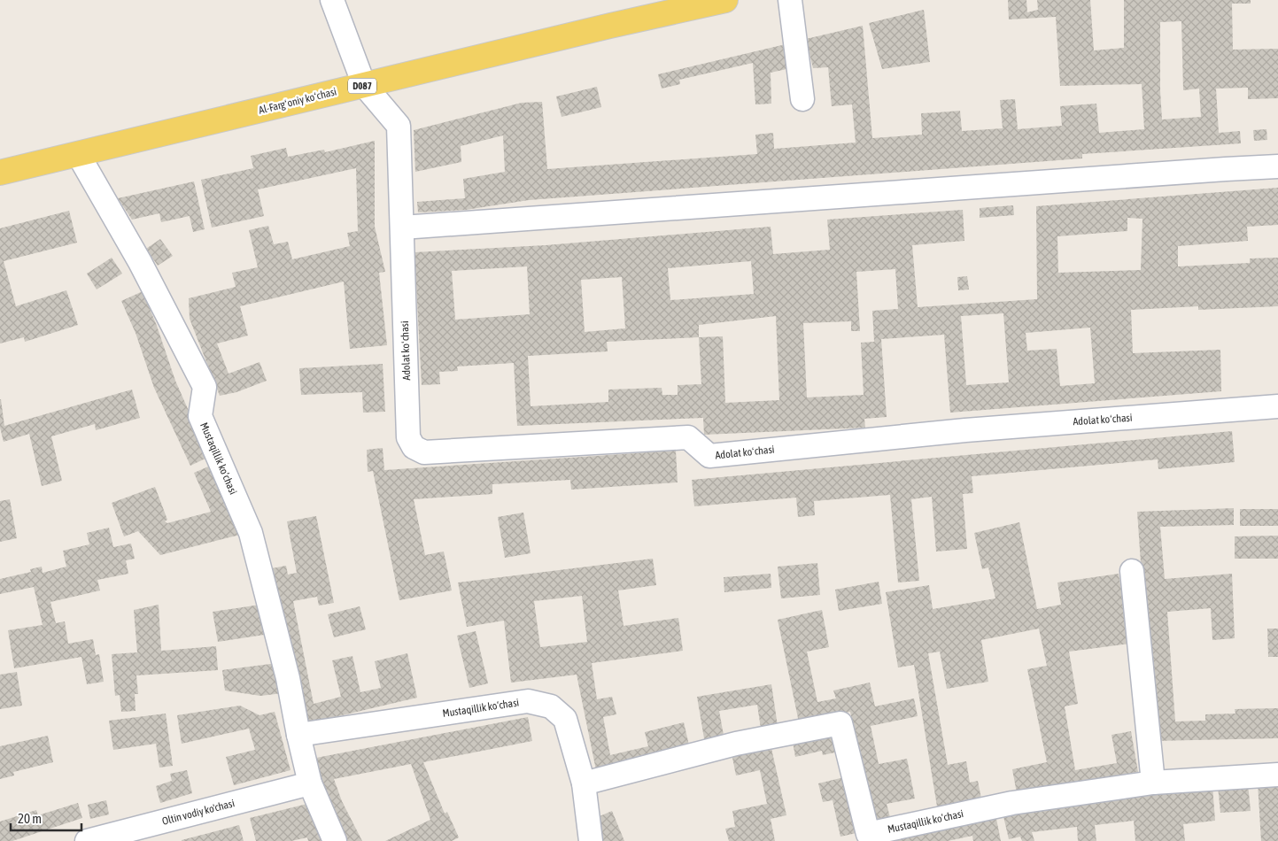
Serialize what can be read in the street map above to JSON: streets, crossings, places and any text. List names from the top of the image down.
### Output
{
  "streets": {
    "main road": ["D087", "Al-Fargʻoniy koʻchasi"],
    "street": ["Adolat koʻchasi", "Mustaqillik ko‘chasi", "Oltin vodiy ko'chasi"]
  },
  "crossings": [
    ["Al-Fargʻoniy koʻchasi", "Adolat koʻchasi"],
    ["Al-Fargʻoniy koʻchasi", "Mustaqillik ko‘chasi"],
    ["Mustaqillik ko‘chasi", "Oltin vodiy ko'chasi"]
  ],
  "scale_bar": "20 m"
}
